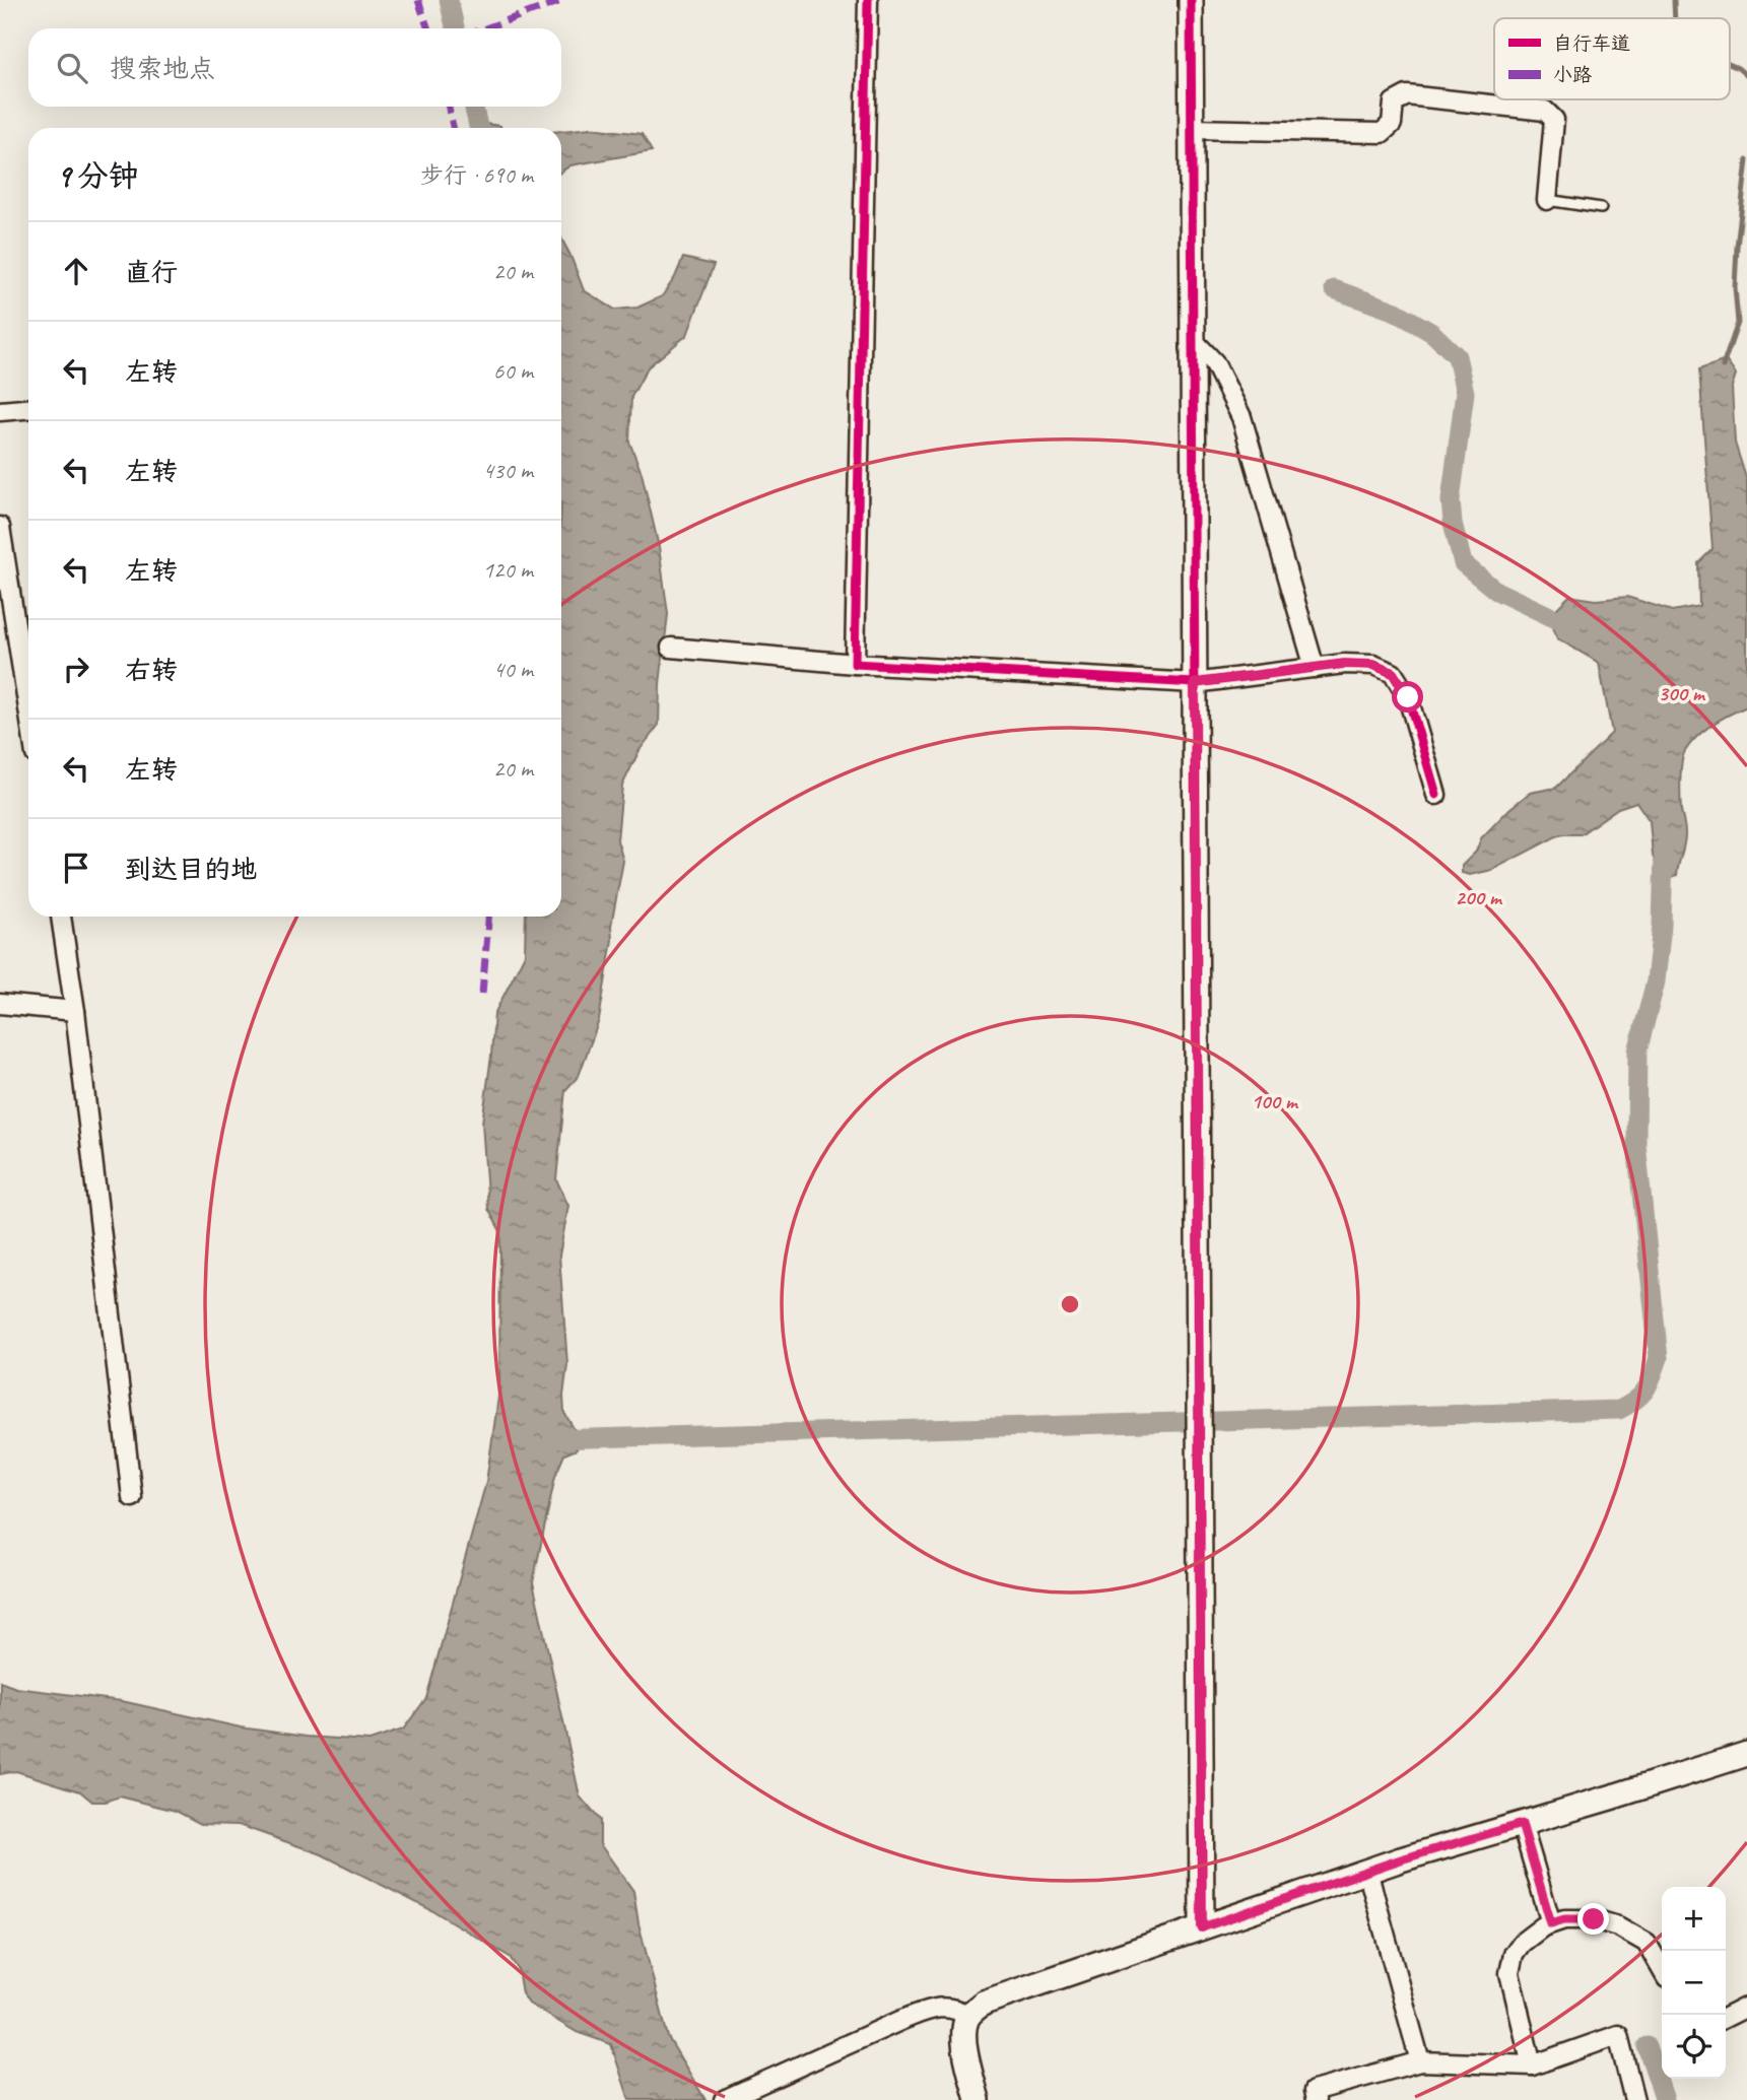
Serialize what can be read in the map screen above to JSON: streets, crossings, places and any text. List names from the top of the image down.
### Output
{
  "legend": ["自行车道", "小路"],
  "page": {
    "search": "搜索地点",
    "heading": ["9 分钟", "步行 · 690 m"],
    "list": [
      ["直行", "20 m"],
      ["左转", "60 m"],
      ["左转", "430 m"],
      ["左转", "120 m"],
      ["右转", "40 m"],
      ["左转", "20 m"],
      "到达目的地"
    ],
    "map_buttons": ["+", "−"]
  },
  "rings": ["300 m", "200 m", "100 m"]
}
